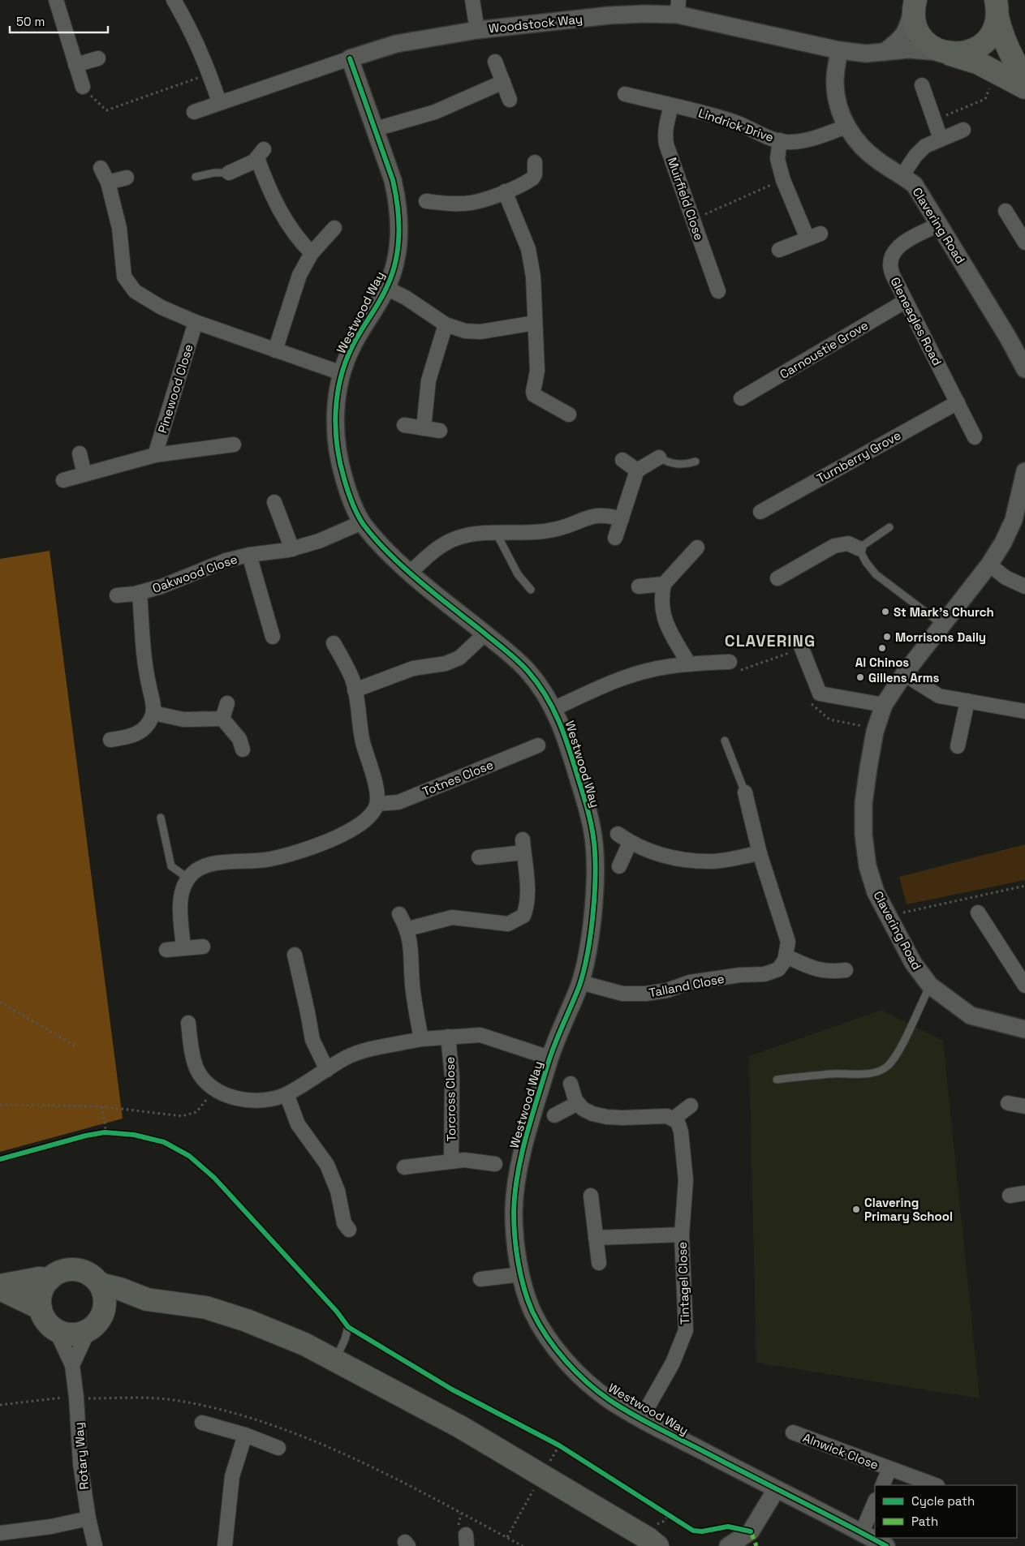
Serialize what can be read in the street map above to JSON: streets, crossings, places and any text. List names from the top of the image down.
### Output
{
  "streets": {
    "street": [
      "Woodstock Way",
      "Lindrick Drive",
      "Muirfield Close",
      "Clavering Road",
      "Westwood Way",
      "Gleneagles Road",
      "Carnoustie Grove",
      "Pinewood Close",
      "Turnberry Grove",
      "Oakwood Close",
      "Totnes Close",
      "Talland Close",
      "Torcross Close",
      "Tintagel Close",
      "Alnwick Close",
      "Rotary Way"
    ]
  },
  "crossings": [
    ["Woodstock Way", "Clavering Road"],
    ["Woodstock Way", "Westwood Way"],
    ["Lindrick Drive", "Muirfield Close"],
    ["Lindrick Drive", "Clavering Road"],
    ["Clavering Road", "Gleneagles Road"],
    ["Westwood Way", "Oakwood Close"],
    ["Westwood Way", "Talland Close"],
    ["Westwood Way", "Tintagel Close"],
    ["Gleneagles Road", "Carnoustie Grove"],
    ["Gleneagles Road", "Turnberry Grove"]
  ],
  "districts": ["CLAVERING"],
  "places": [
    "St Mark's Church",
    "Morrisons Daily",
    "Al Chinos",
    "Gillens Arms",
    "Clavering Primary School"
  ],
  "legend": ["Cycle path", "Path"],
  "scale_bar": "50 m"
}
